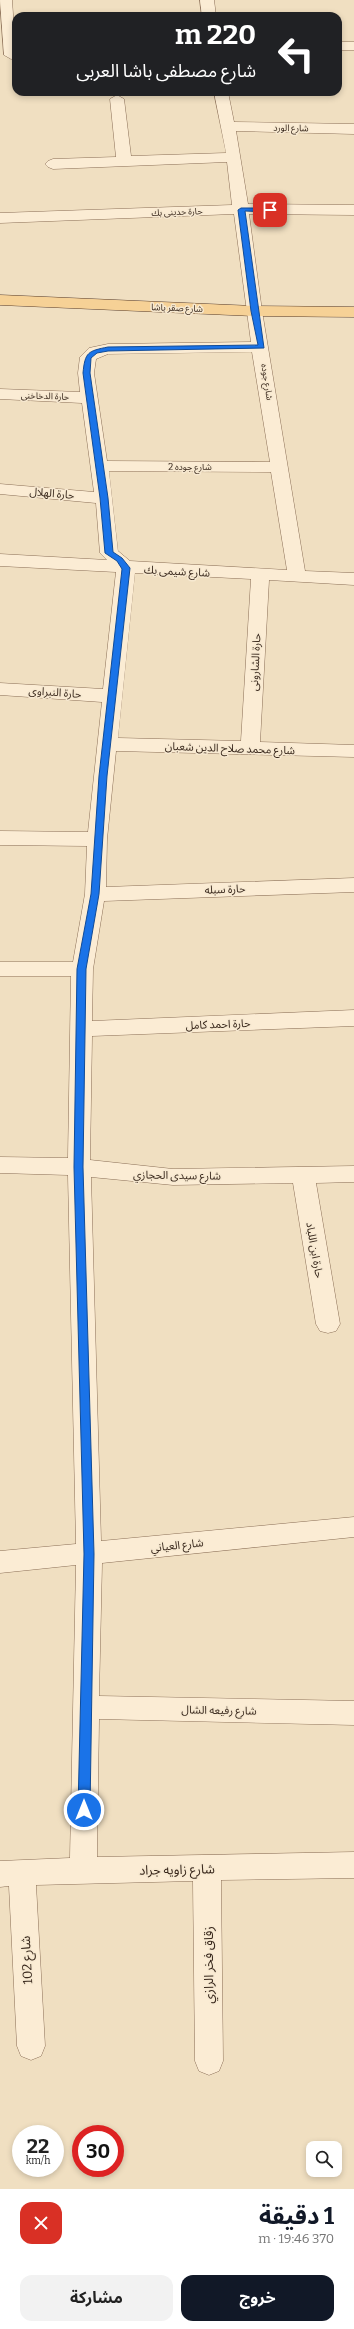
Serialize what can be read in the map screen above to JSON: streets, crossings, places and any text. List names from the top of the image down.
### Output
{
  "streets": {
    "main road": ["شارع صقر باشا"],
    "street": [
      "شارع الورد",
      "حارة حدينى بك",
      "شارع جوده",
      "حارة الدخاخنى",
      "شارع جوده 2",
      "حارة الهلال",
      "شارع شيمى بك",
      "حارة الشارونى",
      "حارة النبراوى",
      "شارع محمد صلاح الدين شعبان",
      "حارة سبله",
      "حارة احمد كامل",
      "شارع سيدى الحجازي",
      "حارة ابن اللباد",
      "شارع العياني",
      "شارع رفيعه الشال",
      "شارع زاويه جراد",
      "شارع 102",
      "زقاق فخر الرازي"
    ]
  },
  "crossings": [
    ["شارع الورد", "شارع جوده"],
    ["حارة حدينى بك", "شارع جوده"],
    ["شارع صقر باشا", "شارع جوده"],
    ["شارع جوده", "شارع جوده 2"],
    ["شارع جوده", "شارع شيمى بك"],
    ["شارع شيمى بك", "حارة الشارونى"],
    ["حارة الشارونى", "شارع محمد صلاح الدين شعبان"],
    ["شارع سيدى الحجازي", "حارة ابن اللباد"],
    ["شارع زاويه جراد", "شارع 102"],
    ["شارع زاويه جراد", "زقاق فخر الرازي"]
  ],
  "page": {
    "turn": ["220 m", "شارع مصطفى باشا العربى"],
    "speed": "22 km/h",
    "limit": "30",
    "heading": ["1 دقيقة", "370 m · 19:46"],
    "buttons": ["خروج", "مشاركة"]
  }
}
